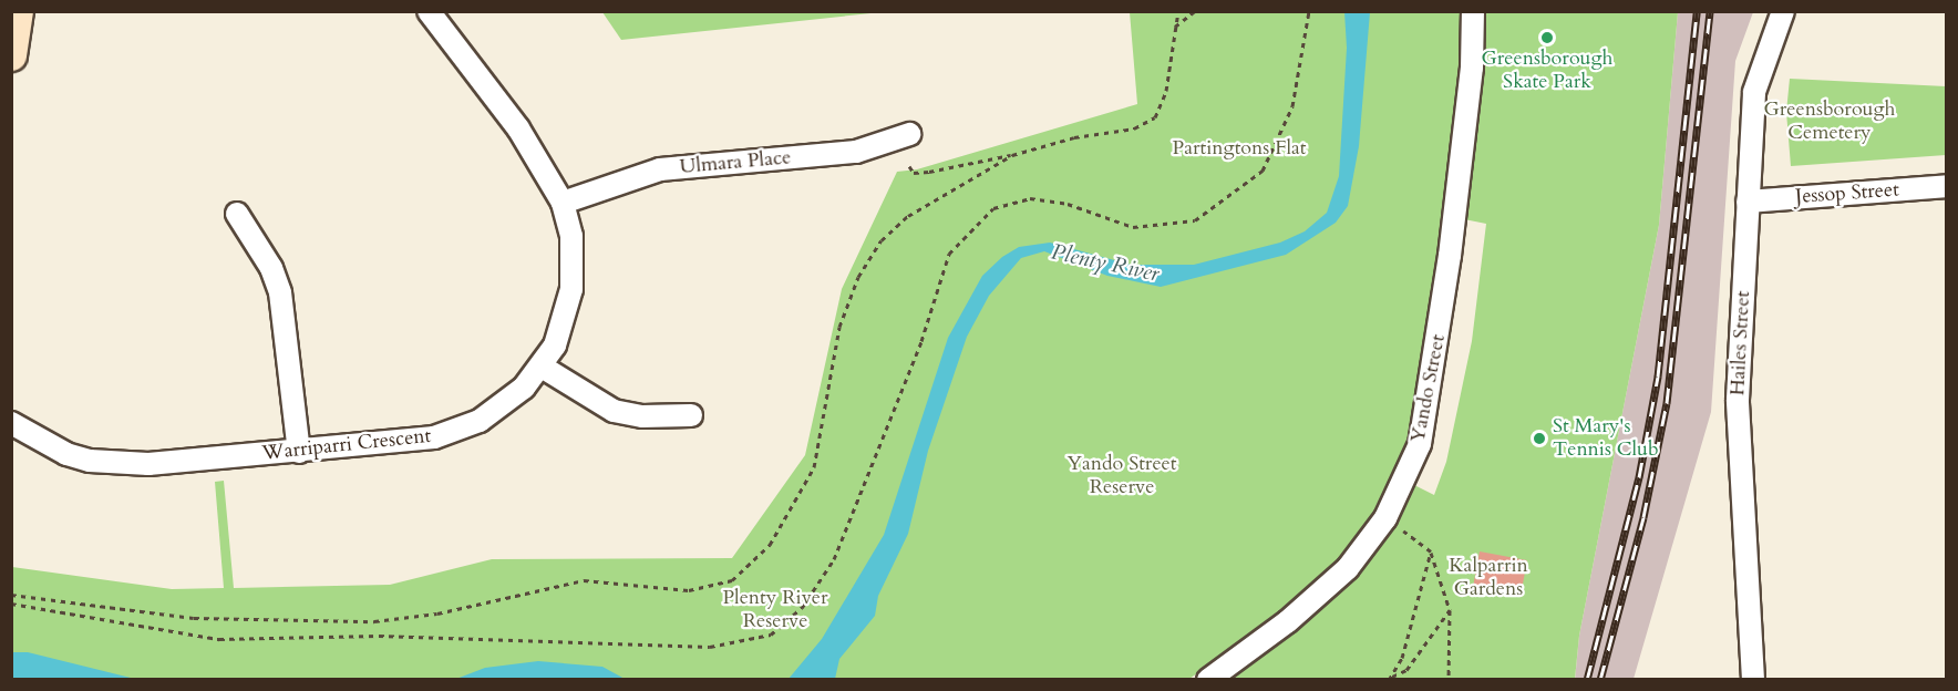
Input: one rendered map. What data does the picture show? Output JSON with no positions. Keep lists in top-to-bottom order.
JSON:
{
  "streets": {
    "street": [
      "Ulmara Place",
      "Jessop Street",
      "Hailes Street",
      "Yando Street",
      "Warriparri Crescent"
    ]
  },
  "crossings": [
    ["Ulmara Place", "Warriparri Crescent"],
    ["Jessop Street", "Hailes Street"]
  ],
  "water": ["Plenty River"],
  "parks": [
    "Greensborough Cemetery",
    "Partingtons Flat",
    "Yando Street Reserve",
    "Kalparrin Gardens",
    "Plenty River Reserve"
  ],
  "places": ["Greensborough Skate Park", "St Mary's Tennis Club"]
}
